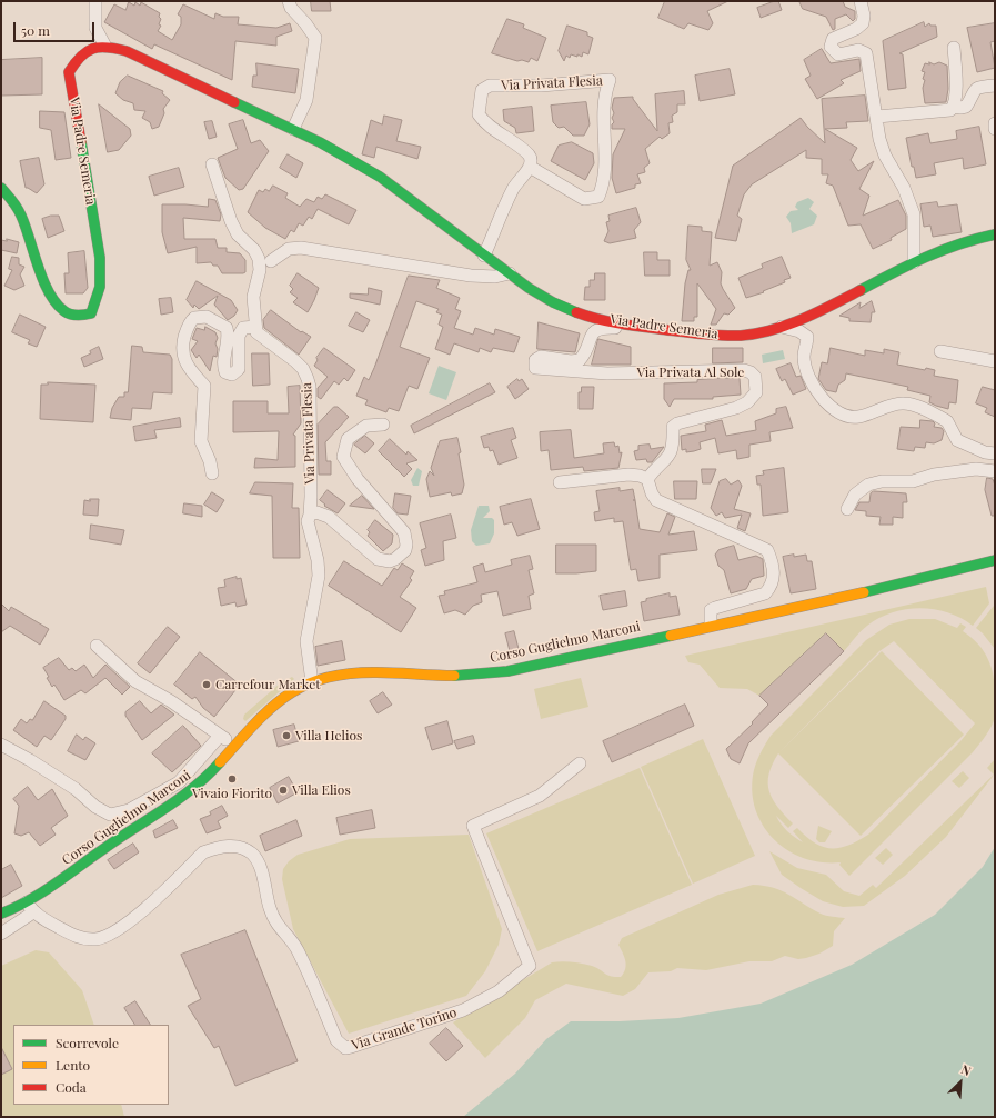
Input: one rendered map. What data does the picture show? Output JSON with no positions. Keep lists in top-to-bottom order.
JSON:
{
  "streets": {
    "main road": ["Via Padre Semeria", "Corso Guglielmo Marconi"],
    "street": ["Via Privata Flesia", "Via Privata Al Sole", "Via Grande Torino"]
  },
  "crossings": [
    ["Via Privata Flesia", "Corso Guglielmo Marconi"],
    ["Via Padre Semeria", "Via Privata Al Sole"],
    ["Corso Guglielmo Marconi", "Via Grande Torino"]
  ],
  "places": [
    "Carrefour Market",
    "Villa Helios",
    "Vivaio Fiorito",
    "Villa Elios"
  ],
  "legend": ["Scorrevole", "Lento", "Coda"],
  "scale_bar": "50 m",
  "north": "top right"
}
